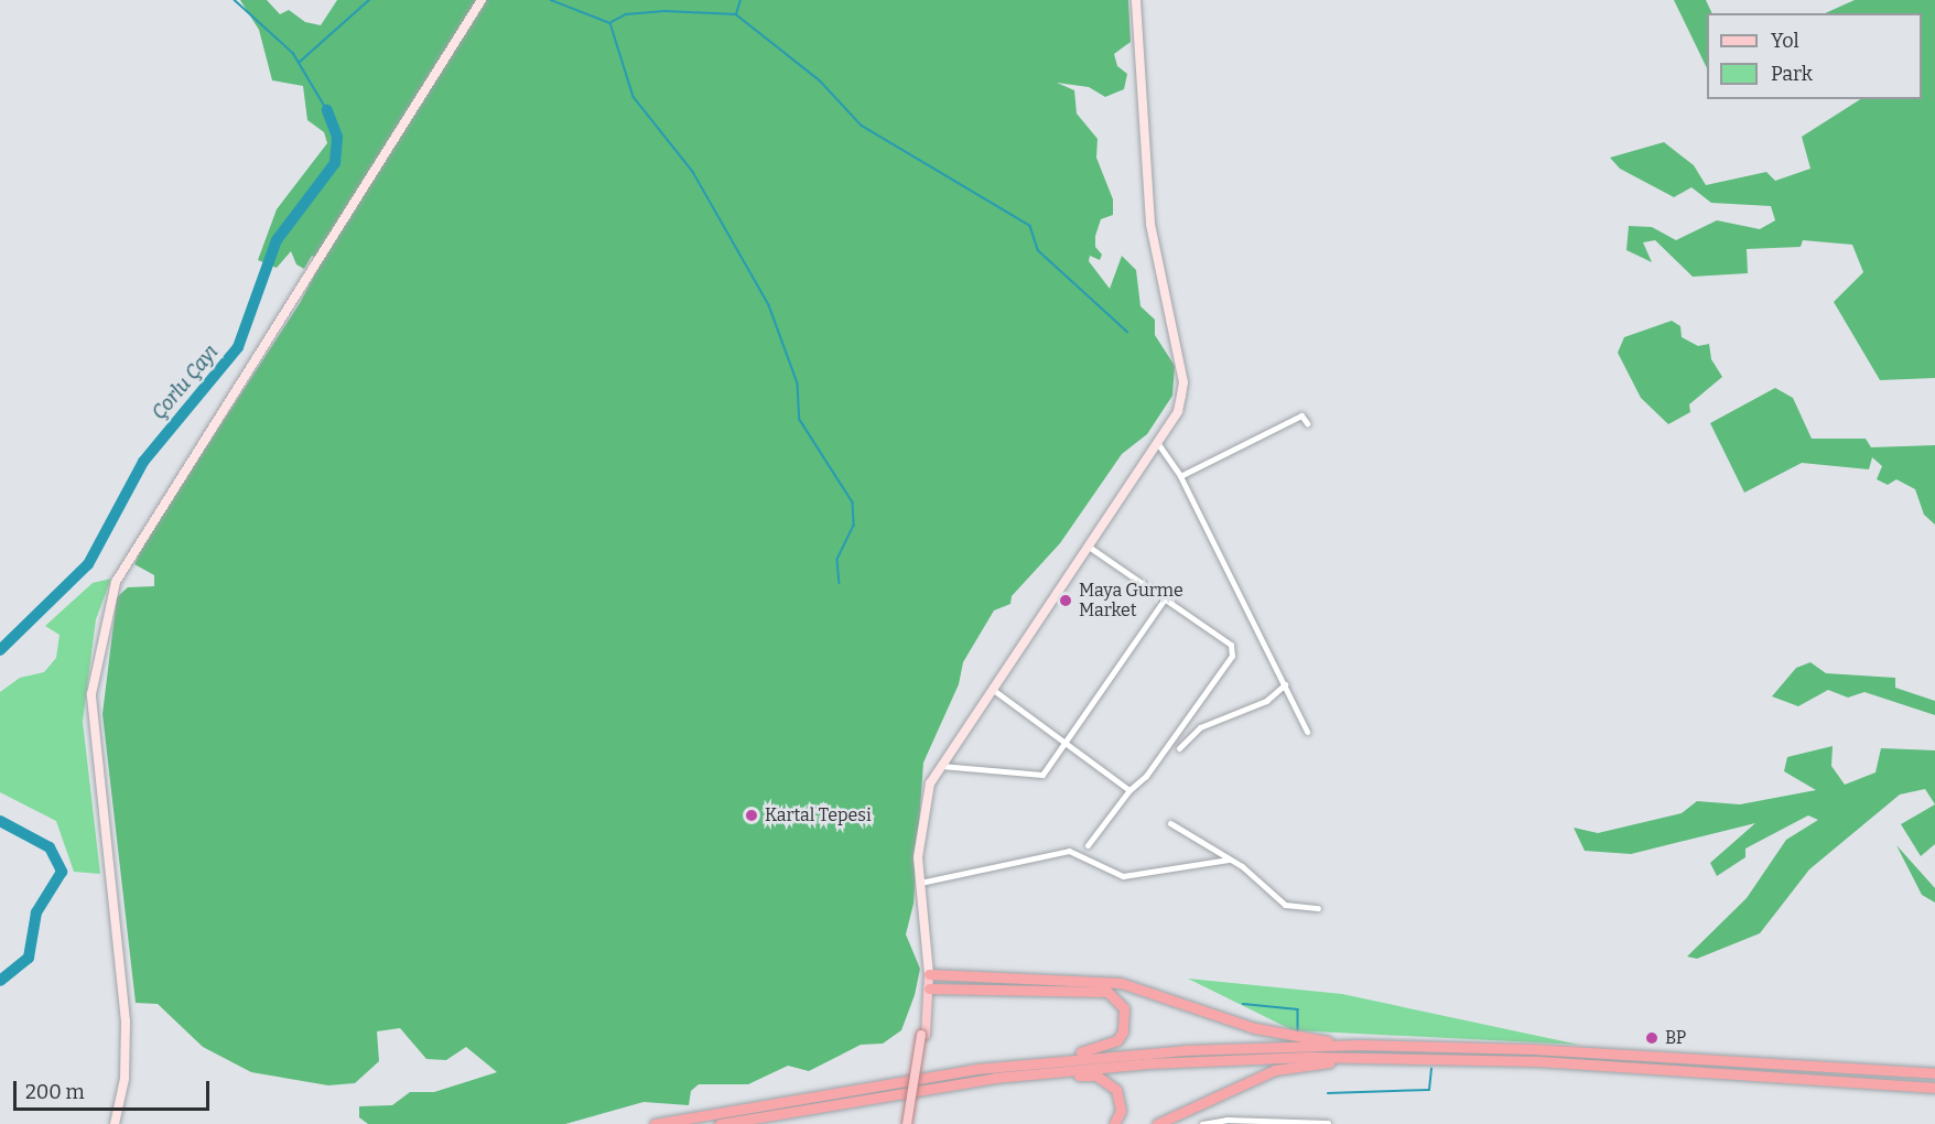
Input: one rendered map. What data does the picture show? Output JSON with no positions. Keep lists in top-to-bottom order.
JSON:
{
  "water": ["Çorlu Çayı"],
  "places": ["Maya Gurme Market", "Kartal Tepesi", "BP"],
  "legend": ["Yol", "Park"],
  "scale_bar": "200 m"
}
